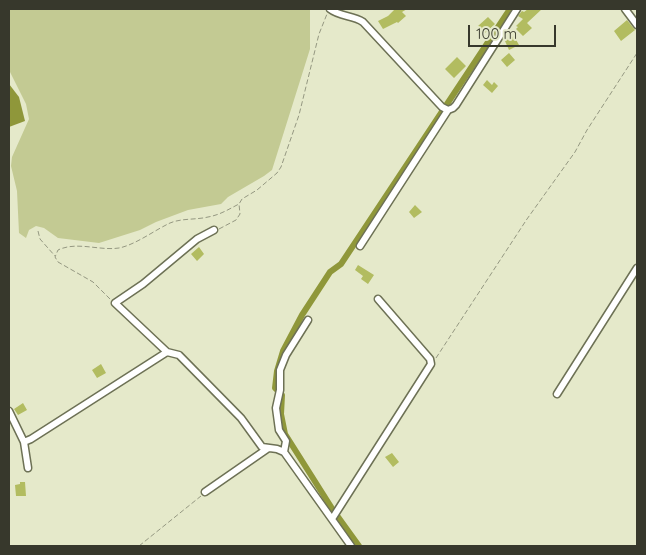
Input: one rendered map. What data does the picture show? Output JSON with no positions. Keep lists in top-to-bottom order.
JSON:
{
  "scale_bar": "100 m"
}
